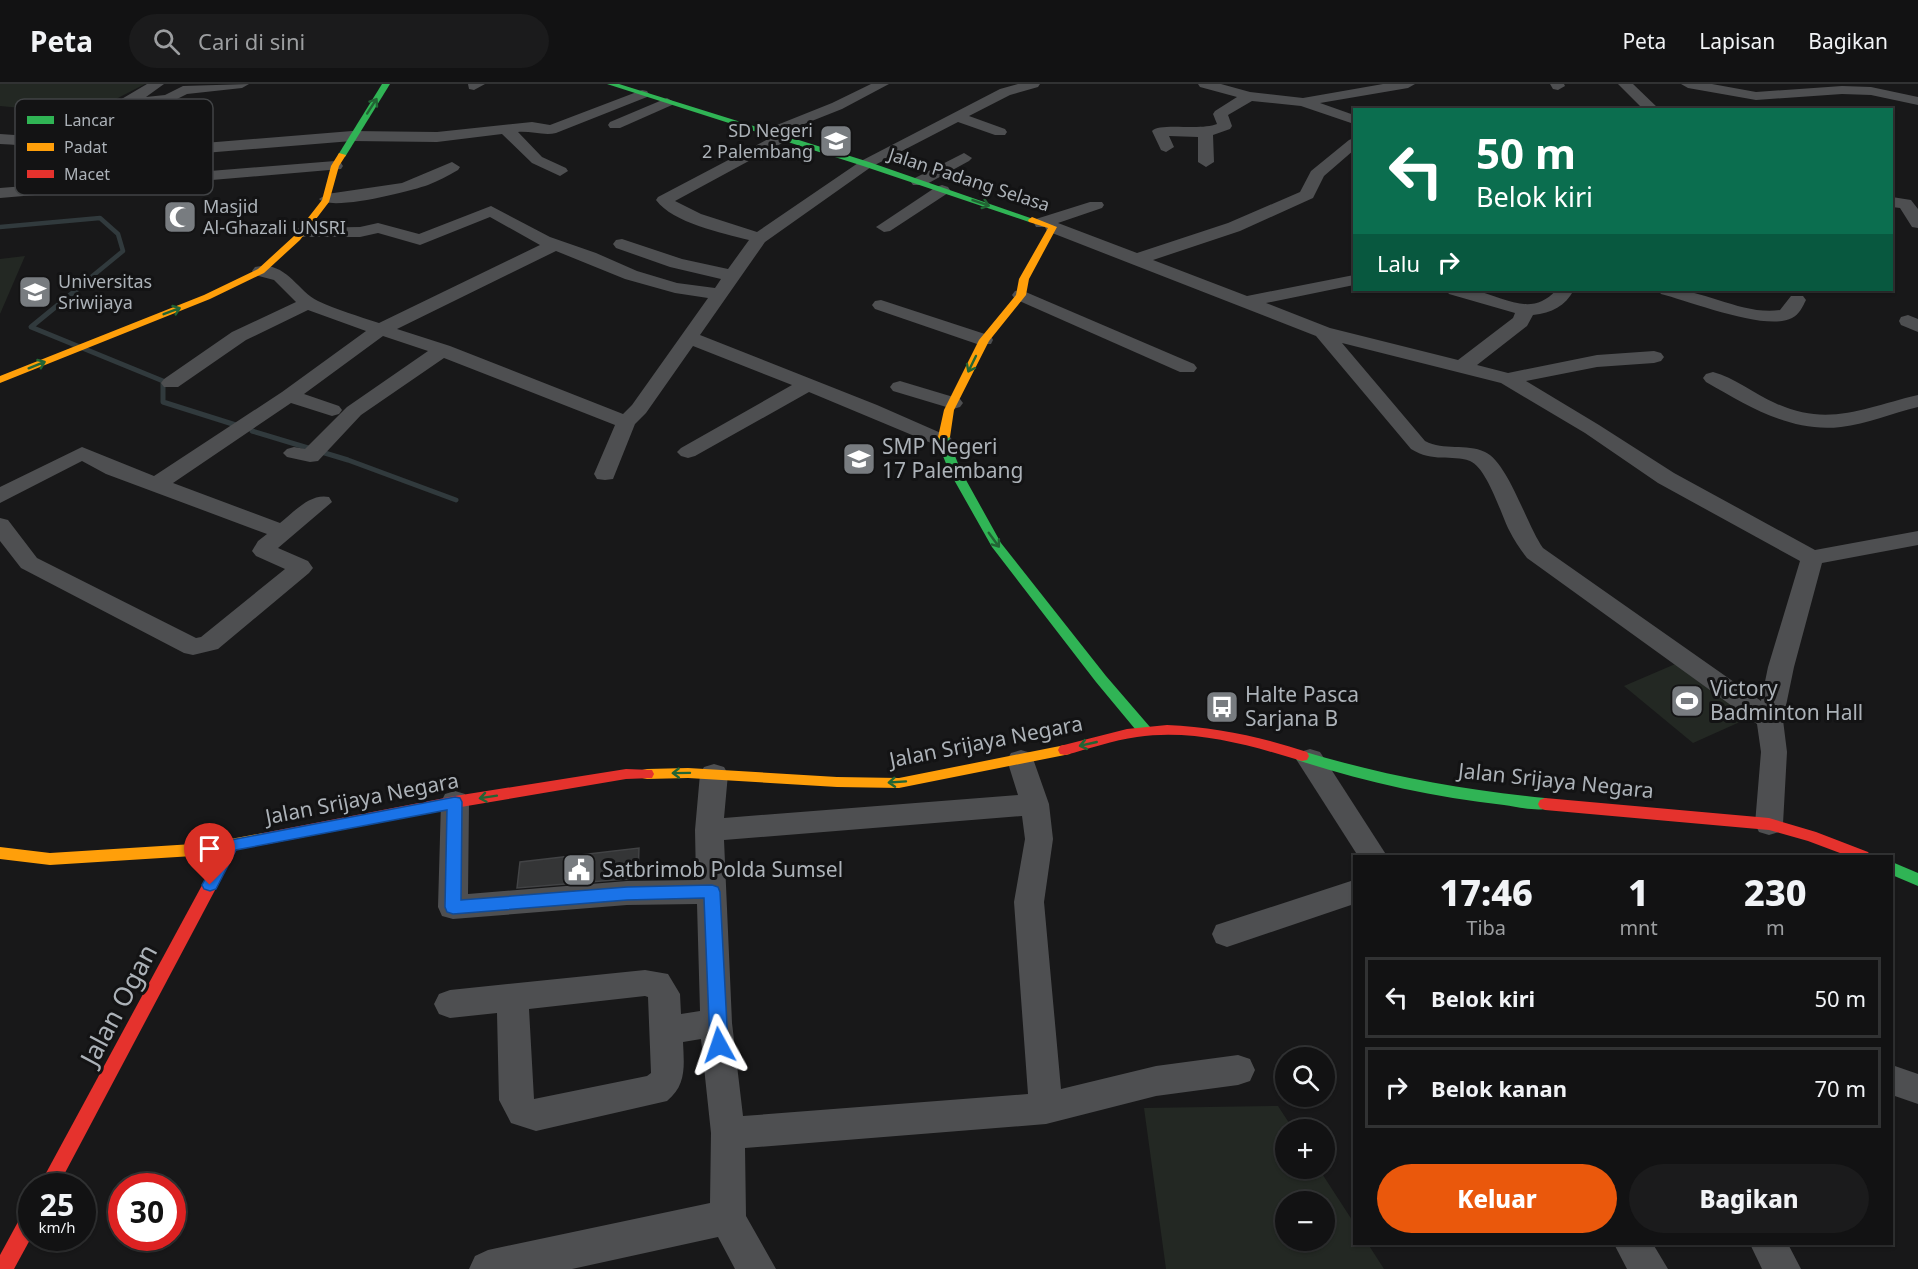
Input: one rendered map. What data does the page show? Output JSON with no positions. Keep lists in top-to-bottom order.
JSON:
{
  "streets": {
    "main road": ["Jalan Padang Selasa", "Jalan Srijaya Negara", "Jalan Ogan"]
  },
  "crossings": [
    ["Jalan Srijaya Negara", "Jalan Ogan"]
  ],
  "one_way": ["Jalan Srijaya Negara"],
  "places": {
    "school or university": ["SD Negeri 2 Palembang", "Universitas Sriwijaya", "SMP Negeri 17 Palembang"],
    "mosque": ["Masjid Al-Ghazali UNSRI"],
    "sports": ["Victory Badminton Hall"],
    "bus stop": ["Halte Pasca Sarjana B"],
    "public building": ["Satbrimob Polda Sumsel"]
  },
  "legend": ["Lancar", "Padat", "Macet"],
  "page": {
    "header": "Peta",
    "search": "Cari di sini",
    "nav": ["Peta", "Lapisan", "Bagikan"],
    "turn": ["50 m", "Belok kiri"],
    "then": "Lalu",
    "eta": [
      "17:46",
      "Tiba",
      "1",
      "mnt",
      "230",
      "m"
    ],
    "list": [
      {
        "name": "Belok kiri",
        "value": "50 m"
      },
      {
        "name": "Belok kanan",
        "value": "70 m"
      }
    ],
    "map_buttons": ["+", "−"],
    "buttons": ["Keluar", "Bagikan"],
    "speed": "25 km/h",
    "limit": "30"
  }
}
